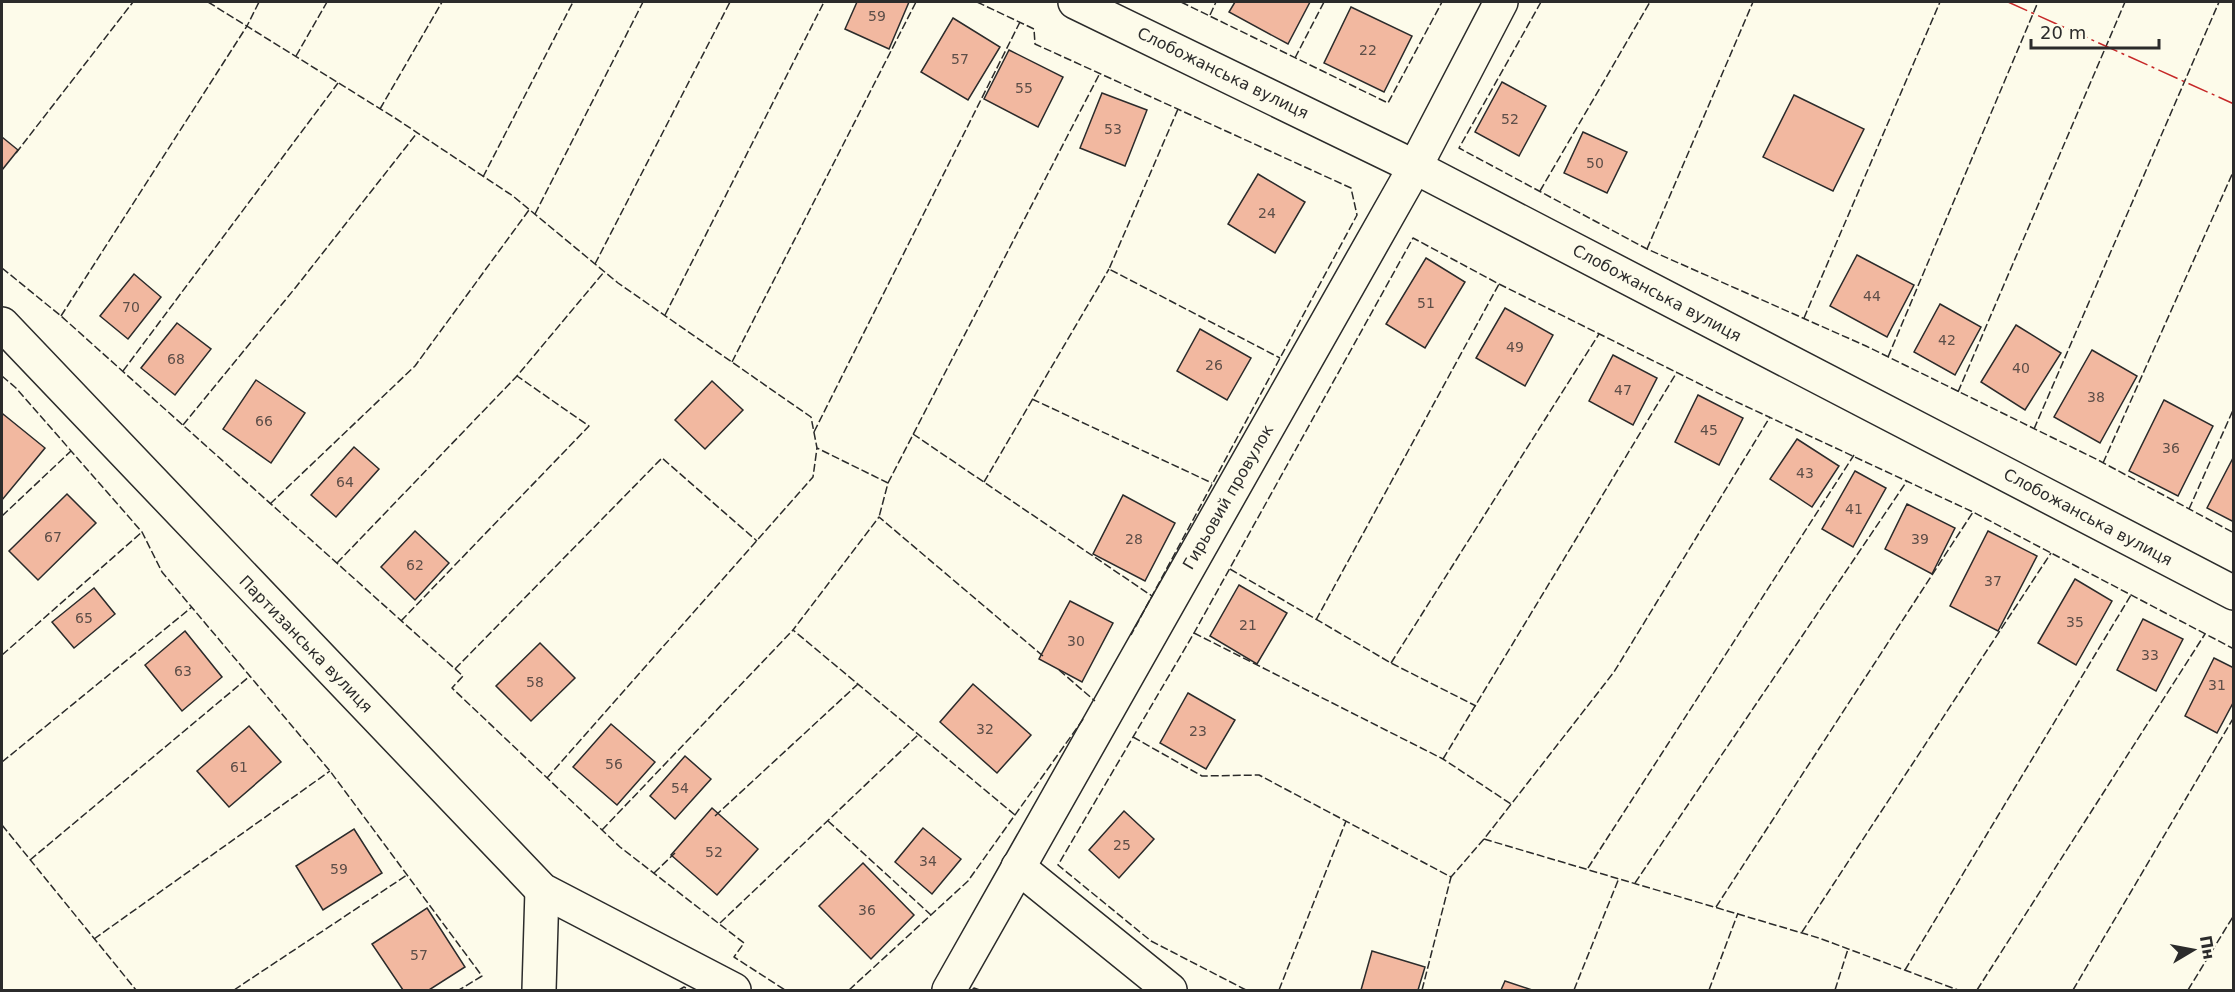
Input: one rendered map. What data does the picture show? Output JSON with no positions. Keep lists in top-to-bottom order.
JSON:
{
  "streets": {
    "street": ["Слобожанська вулиця", "Гирьовий провулок", "Партизанська вулиця"]
  },
  "crossings": [
    ["Слобожанська вулиця", "Гирьовий провулок"]
  ],
  "house_numbers": [
    "59",
    "22",
    "57",
    "55",
    "52",
    "53",
    "50",
    "24",
    "44",
    "51",
    "70",
    "42",
    "49",
    "68",
    "26",
    "40",
    "47",
    "38",
    "66",
    "45",
    "36",
    "43",
    "64",
    "41",
    "67",
    "28",
    "39",
    "62",
    "37",
    "65",
    "35",
    "21",
    "30",
    "33",
    "63",
    "58",
    "31",
    "32",
    "23",
    "56",
    "61",
    "54",
    "25",
    "52",
    "34",
    "59",
    "36",
    "57"
  ],
  "scale_bar": "20 m",
  "north": "right"
}
